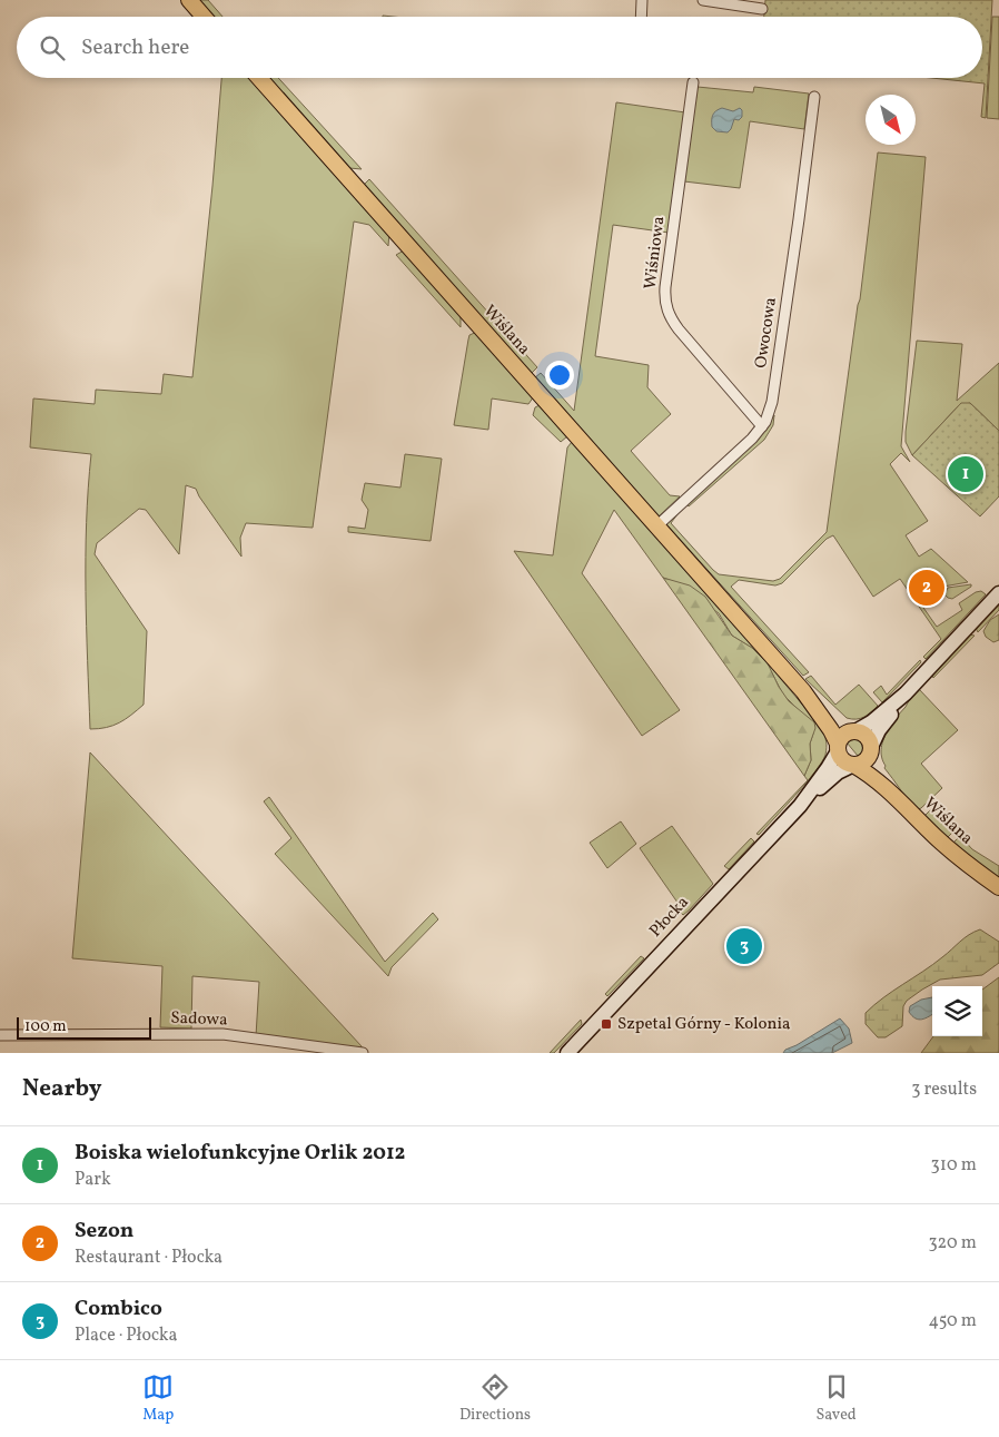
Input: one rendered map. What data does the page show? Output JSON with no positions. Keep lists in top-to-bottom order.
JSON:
{
  "streets": {
    "main road": ["Wiślana", "Płocka"],
    "street": ["Wiśniowa", "Owocowa", "Sadowa"]
  },
  "crossings": [
    ["Wiśniowa", "Owocowa"],
    ["Wiślana", "Owocowa"],
    ["Wiślana", "Płocka"]
  ],
  "places": {
    "transit": ["Szpetal Górny - Kolonia"]
  },
  "scale_bar": "100 m",
  "north": "bottom right",
  "page": {
    "search": "Search here",
    "pins": ["1", "2", "3"],
    "scale": "100 m",
    "heading": ["Nearby", "3 results"],
    "list": [
      {
        "mark": "1",
        "name": "Boiska wielofunkcyjne Orlik 2012",
        "note": "Park",
        "value": "310 m"
      },
      {
        "mark": "2",
        "name": "Sezon",
        "note": "Restaurant · Płocka",
        "value": "320 m"
      },
      {
        "mark": "3",
        "name": "Combico",
        "note": "Place · Płocka",
        "value": "450 m"
      }
    ],
    "nav": ["Map", "Directions", "Saved"]
  }
}
